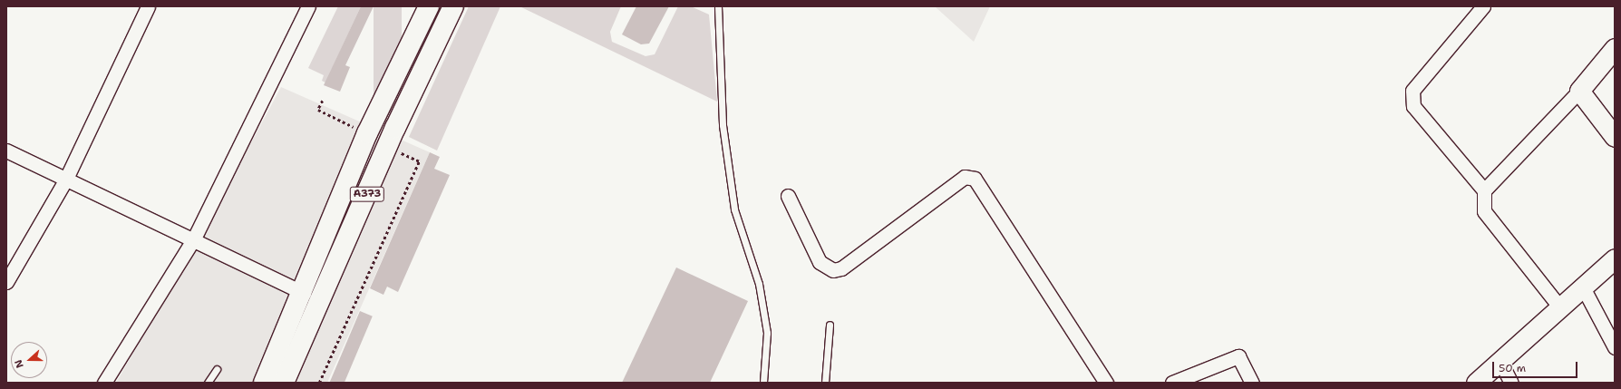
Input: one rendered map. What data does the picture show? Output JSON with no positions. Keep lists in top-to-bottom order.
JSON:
{
  "streets": {
    "highway": ["A373"]
  },
  "scale_bar": "50 m",
  "north": "left"
}
